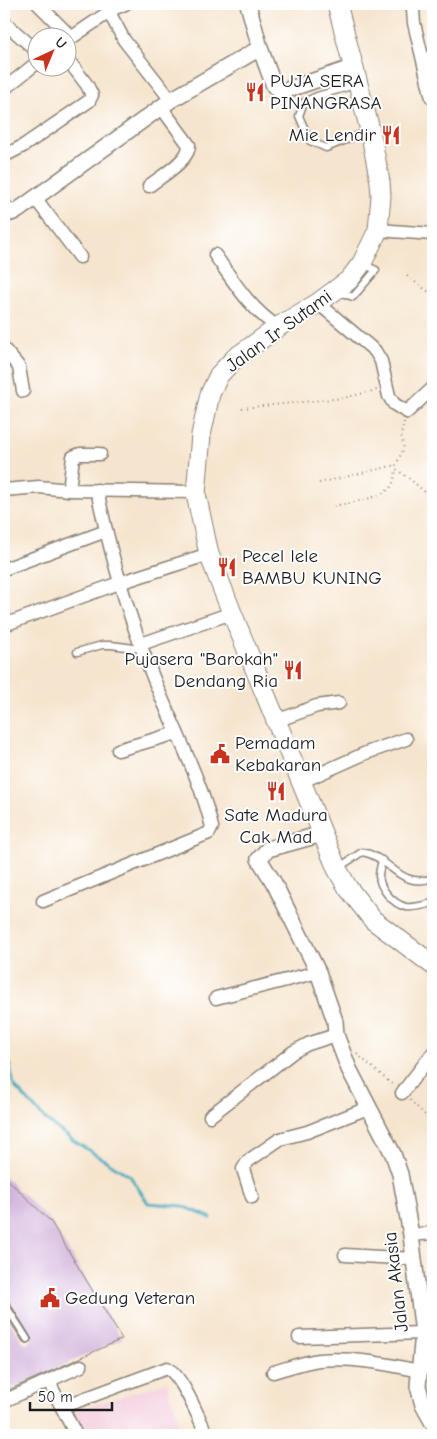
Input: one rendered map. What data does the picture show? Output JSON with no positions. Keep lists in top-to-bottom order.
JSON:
{
  "streets": {
    "main road": ["Jalan Ir Sutami"],
    "street": ["Jalan Akasia"]
  },
  "crossings": [
    ["Jalan Ir Sutami", "Jalan Akasia"]
  ],
  "places": {
    "restaurant": [
      "PUJA SERA PINANGRASA",
      "Mie Lendir",
      "Pecel lele BAMBU KUNING",
      "Pujasera \"Barokah\" Dendang Ria",
      "Sate Madura Cak Mad"
    ],
    "public building": ["Pemadam Kebakaran", "Gedung Veteran"]
  },
  "scale_bar": "50 m",
  "north": "top right"
}
